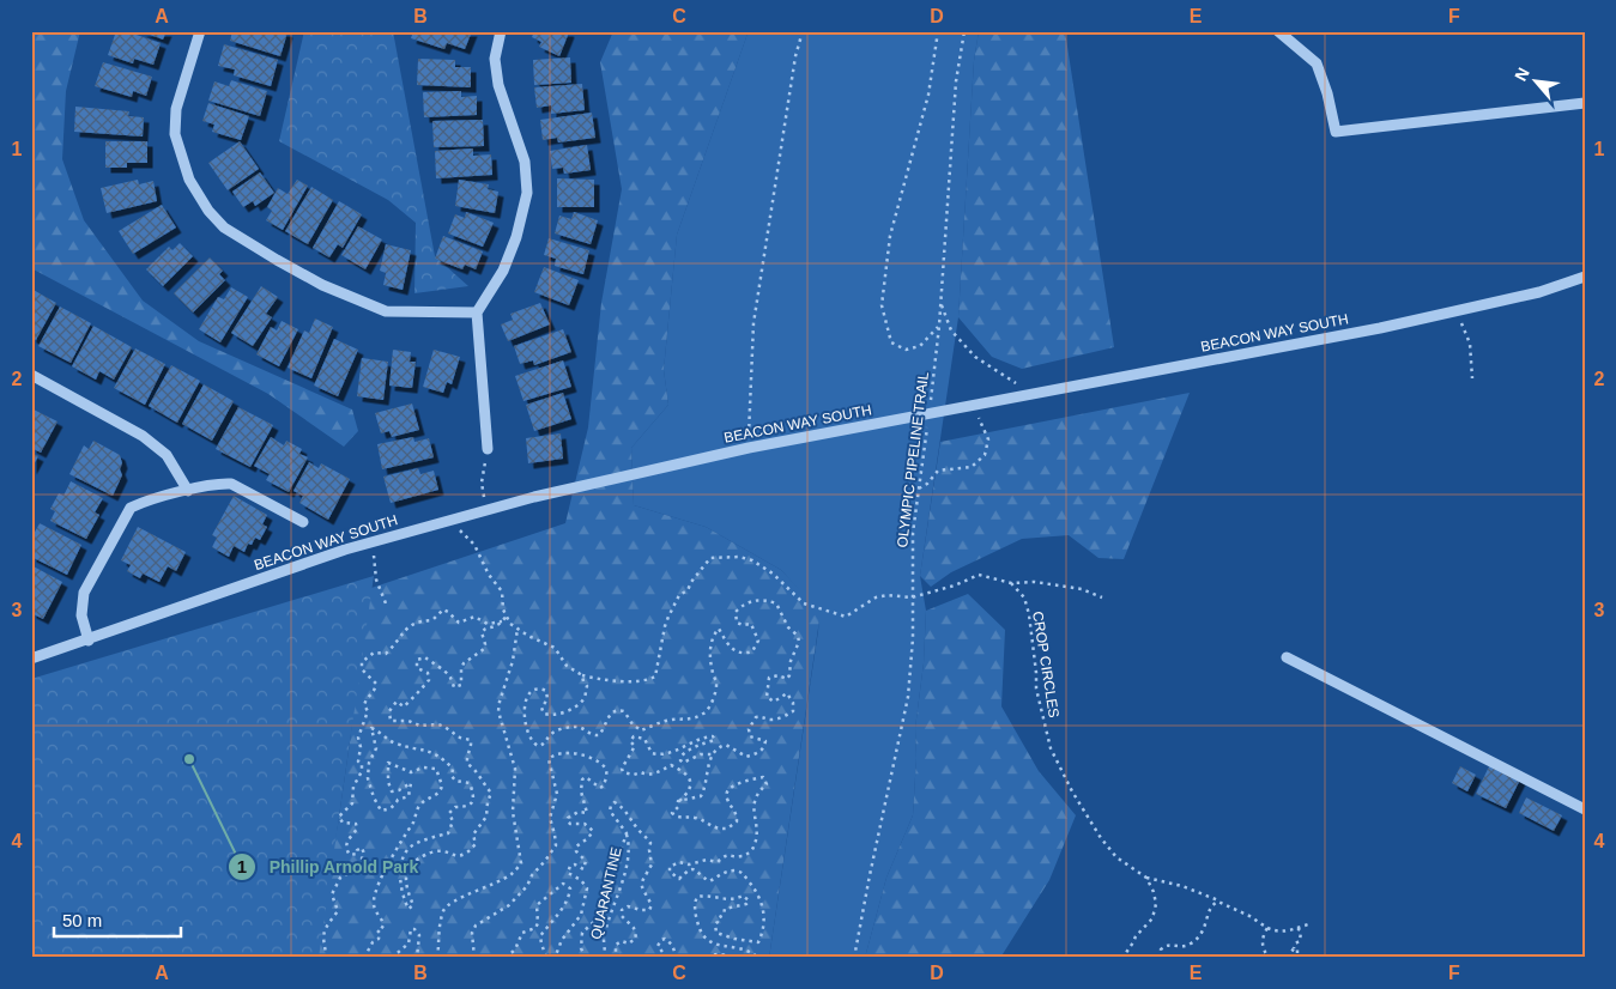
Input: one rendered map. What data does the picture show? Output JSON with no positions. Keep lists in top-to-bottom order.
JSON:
{
  "streets": {
    "street": ["BEACON WAY SOUTH"],
    "path": ["OLYMPIC PIPELINE TRAIL", "CROP CIRCLES", "QUARANTINE"]
  },
  "crossings": [
    ["BEACON WAY SOUTH", "OLYMPIC PIPELINE TRAIL"]
  ],
  "places": ["Phillip Arnold Park"],
  "scale_bar": "50 m",
  "north": "top left",
  "grid": {
    "columns": [
      "A",
      "B",
      "C",
      "D",
      "E",
      "F"
    ],
    "rows": [
      "1",
      "2",
      "3",
      "4"
    ]
  }
}
